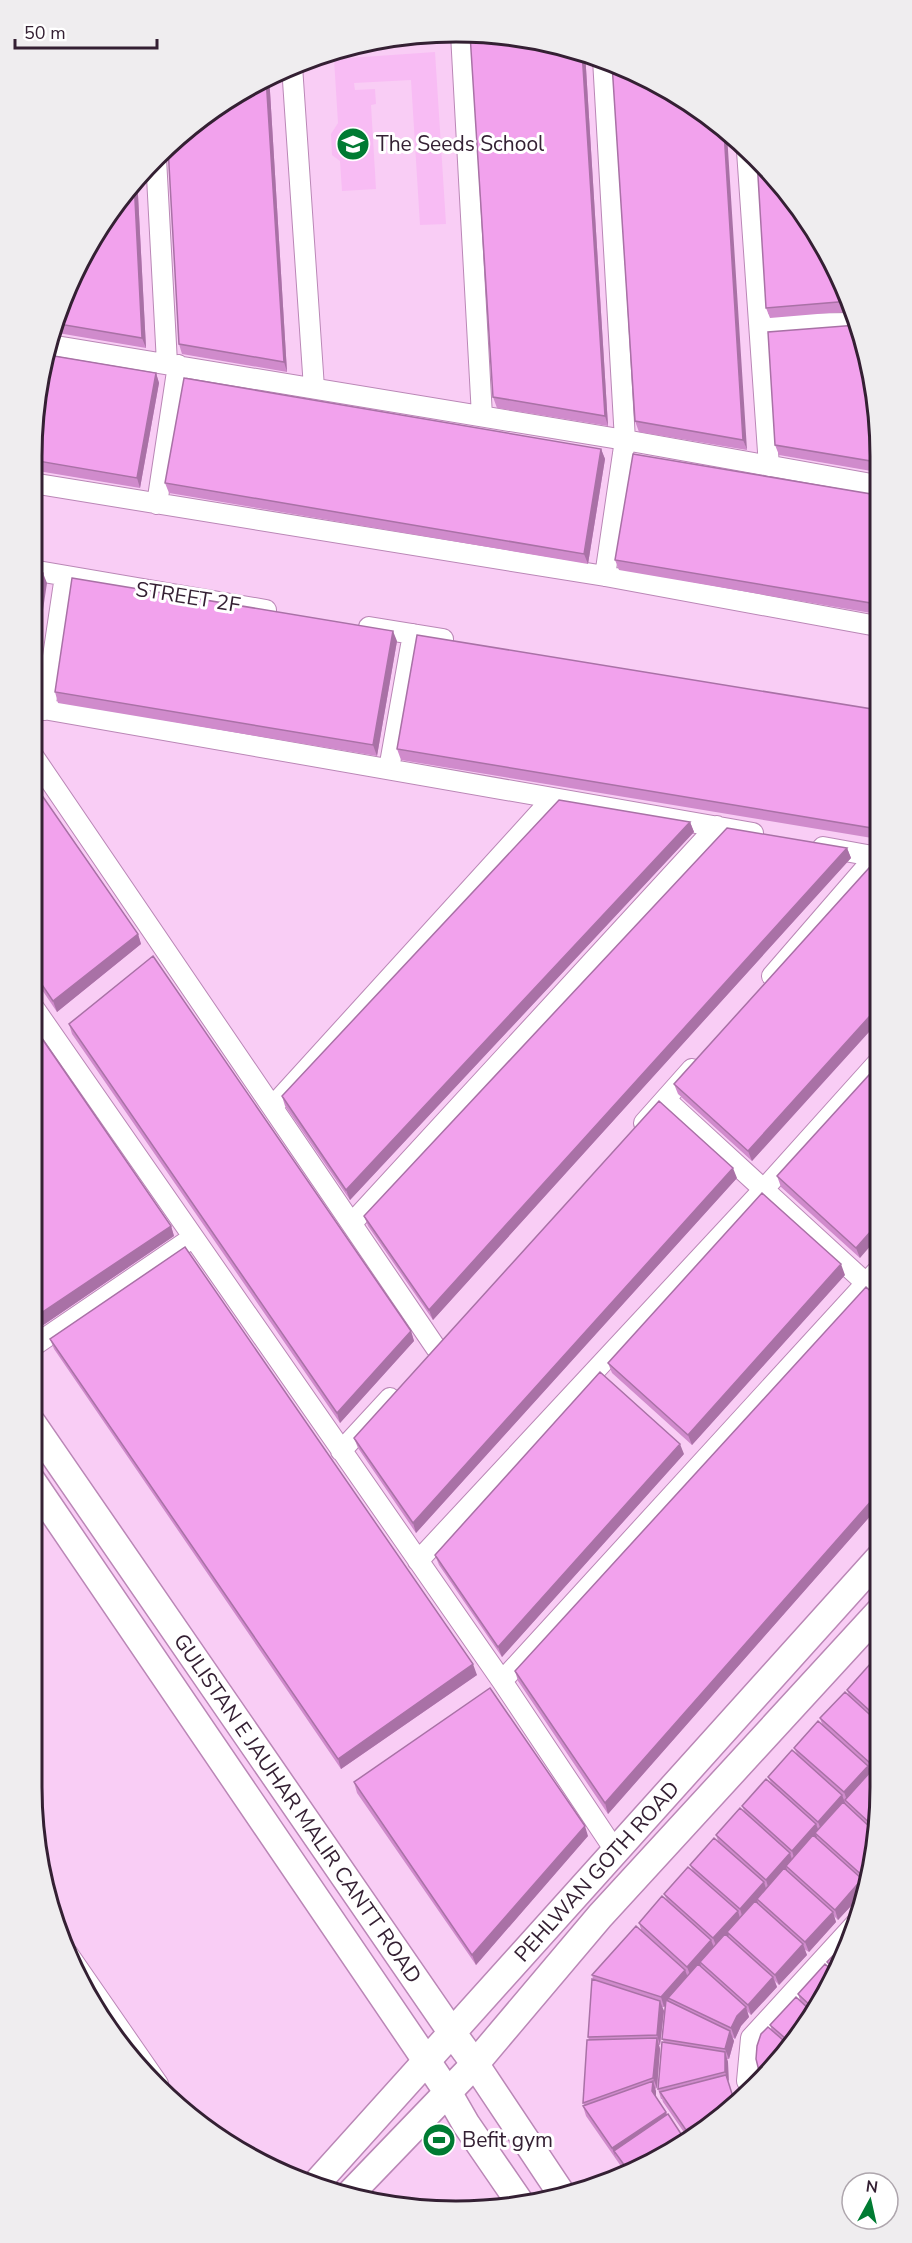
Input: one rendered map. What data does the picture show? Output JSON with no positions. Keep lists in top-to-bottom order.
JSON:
{
  "streets": {
    "main road": ["GULISTAN E JAUHAR MALIR CANTT ROAD", "PEHLWAN GOTH ROAD"],
    "street": ["STREET 2F"]
  },
  "crossings": [
    ["GULISTAN E JAUHAR MALIR CANTT ROAD", "PEHLWAN GOTH ROAD"]
  ],
  "places": {
    "school or university": ["The Seeds School"],
    "sports": ["Befit gym"]
  },
  "scale_bar": "50 m",
  "north": "top"
}
